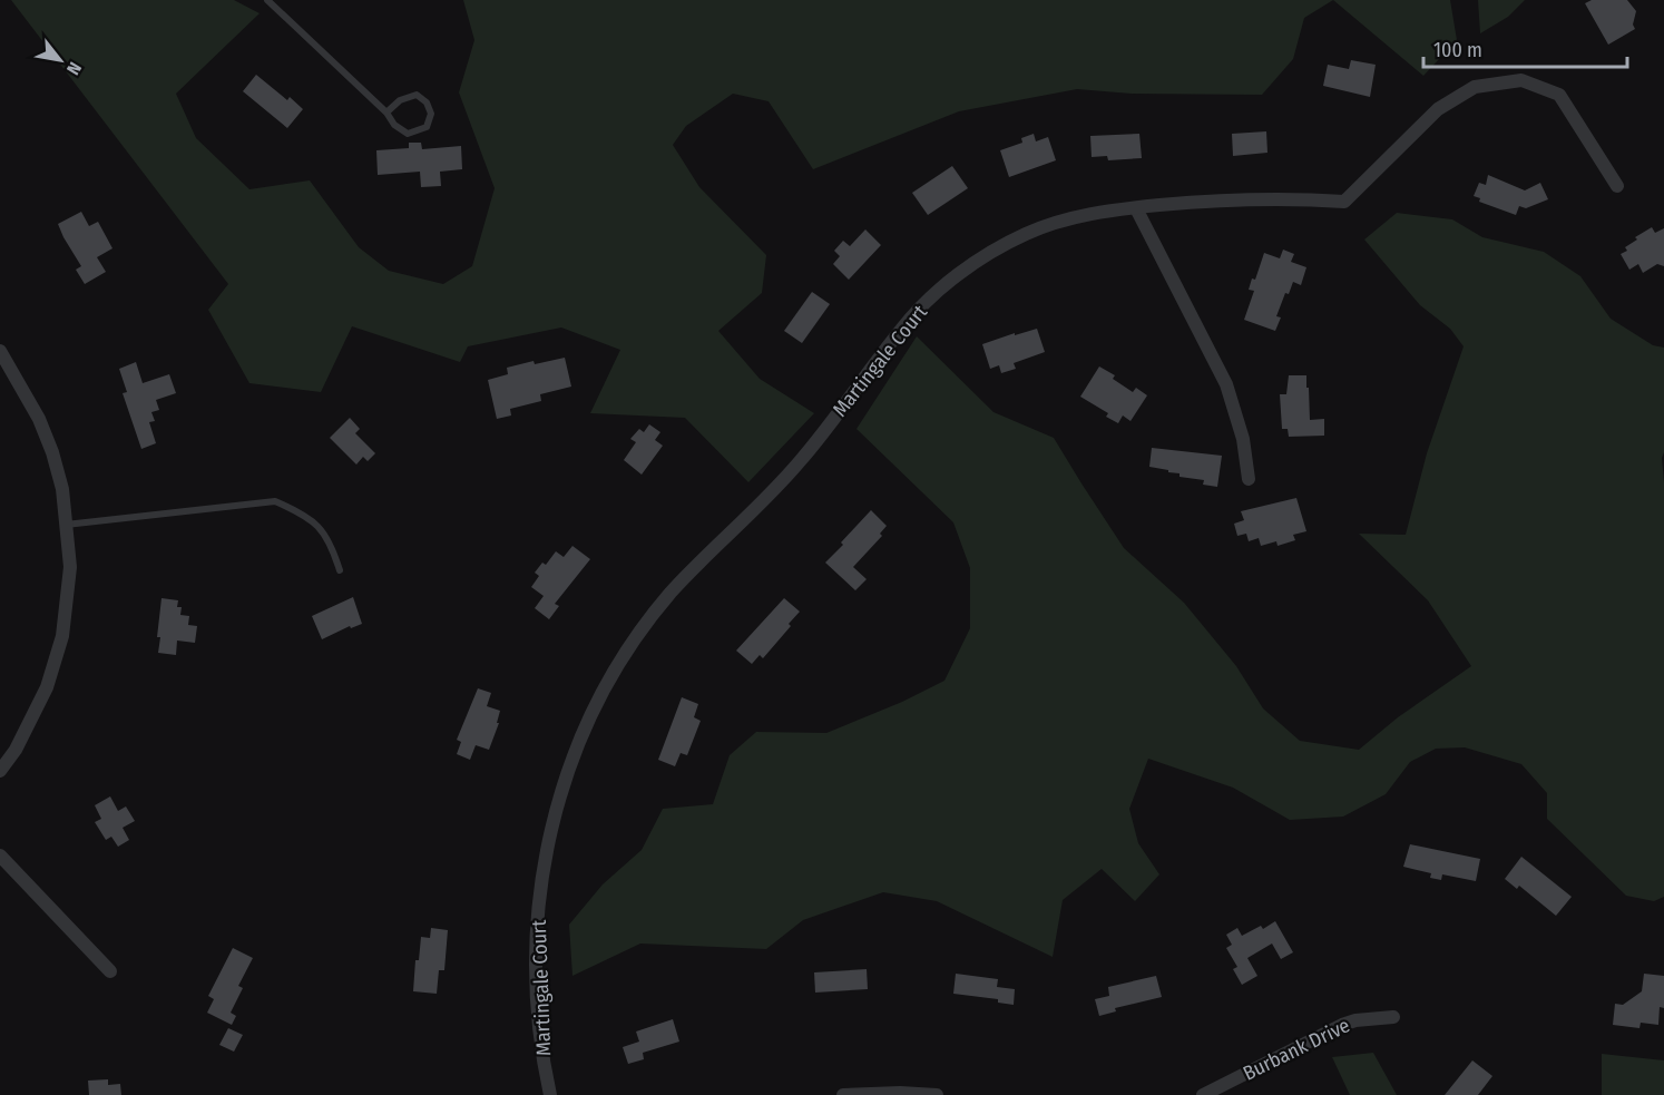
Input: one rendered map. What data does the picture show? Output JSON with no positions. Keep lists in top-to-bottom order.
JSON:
{
  "streets": {
    "street": ["Martingale Court", "Burbank Drive"]
  },
  "scale_bar": "100 m",
  "north": "bottom right"
}
